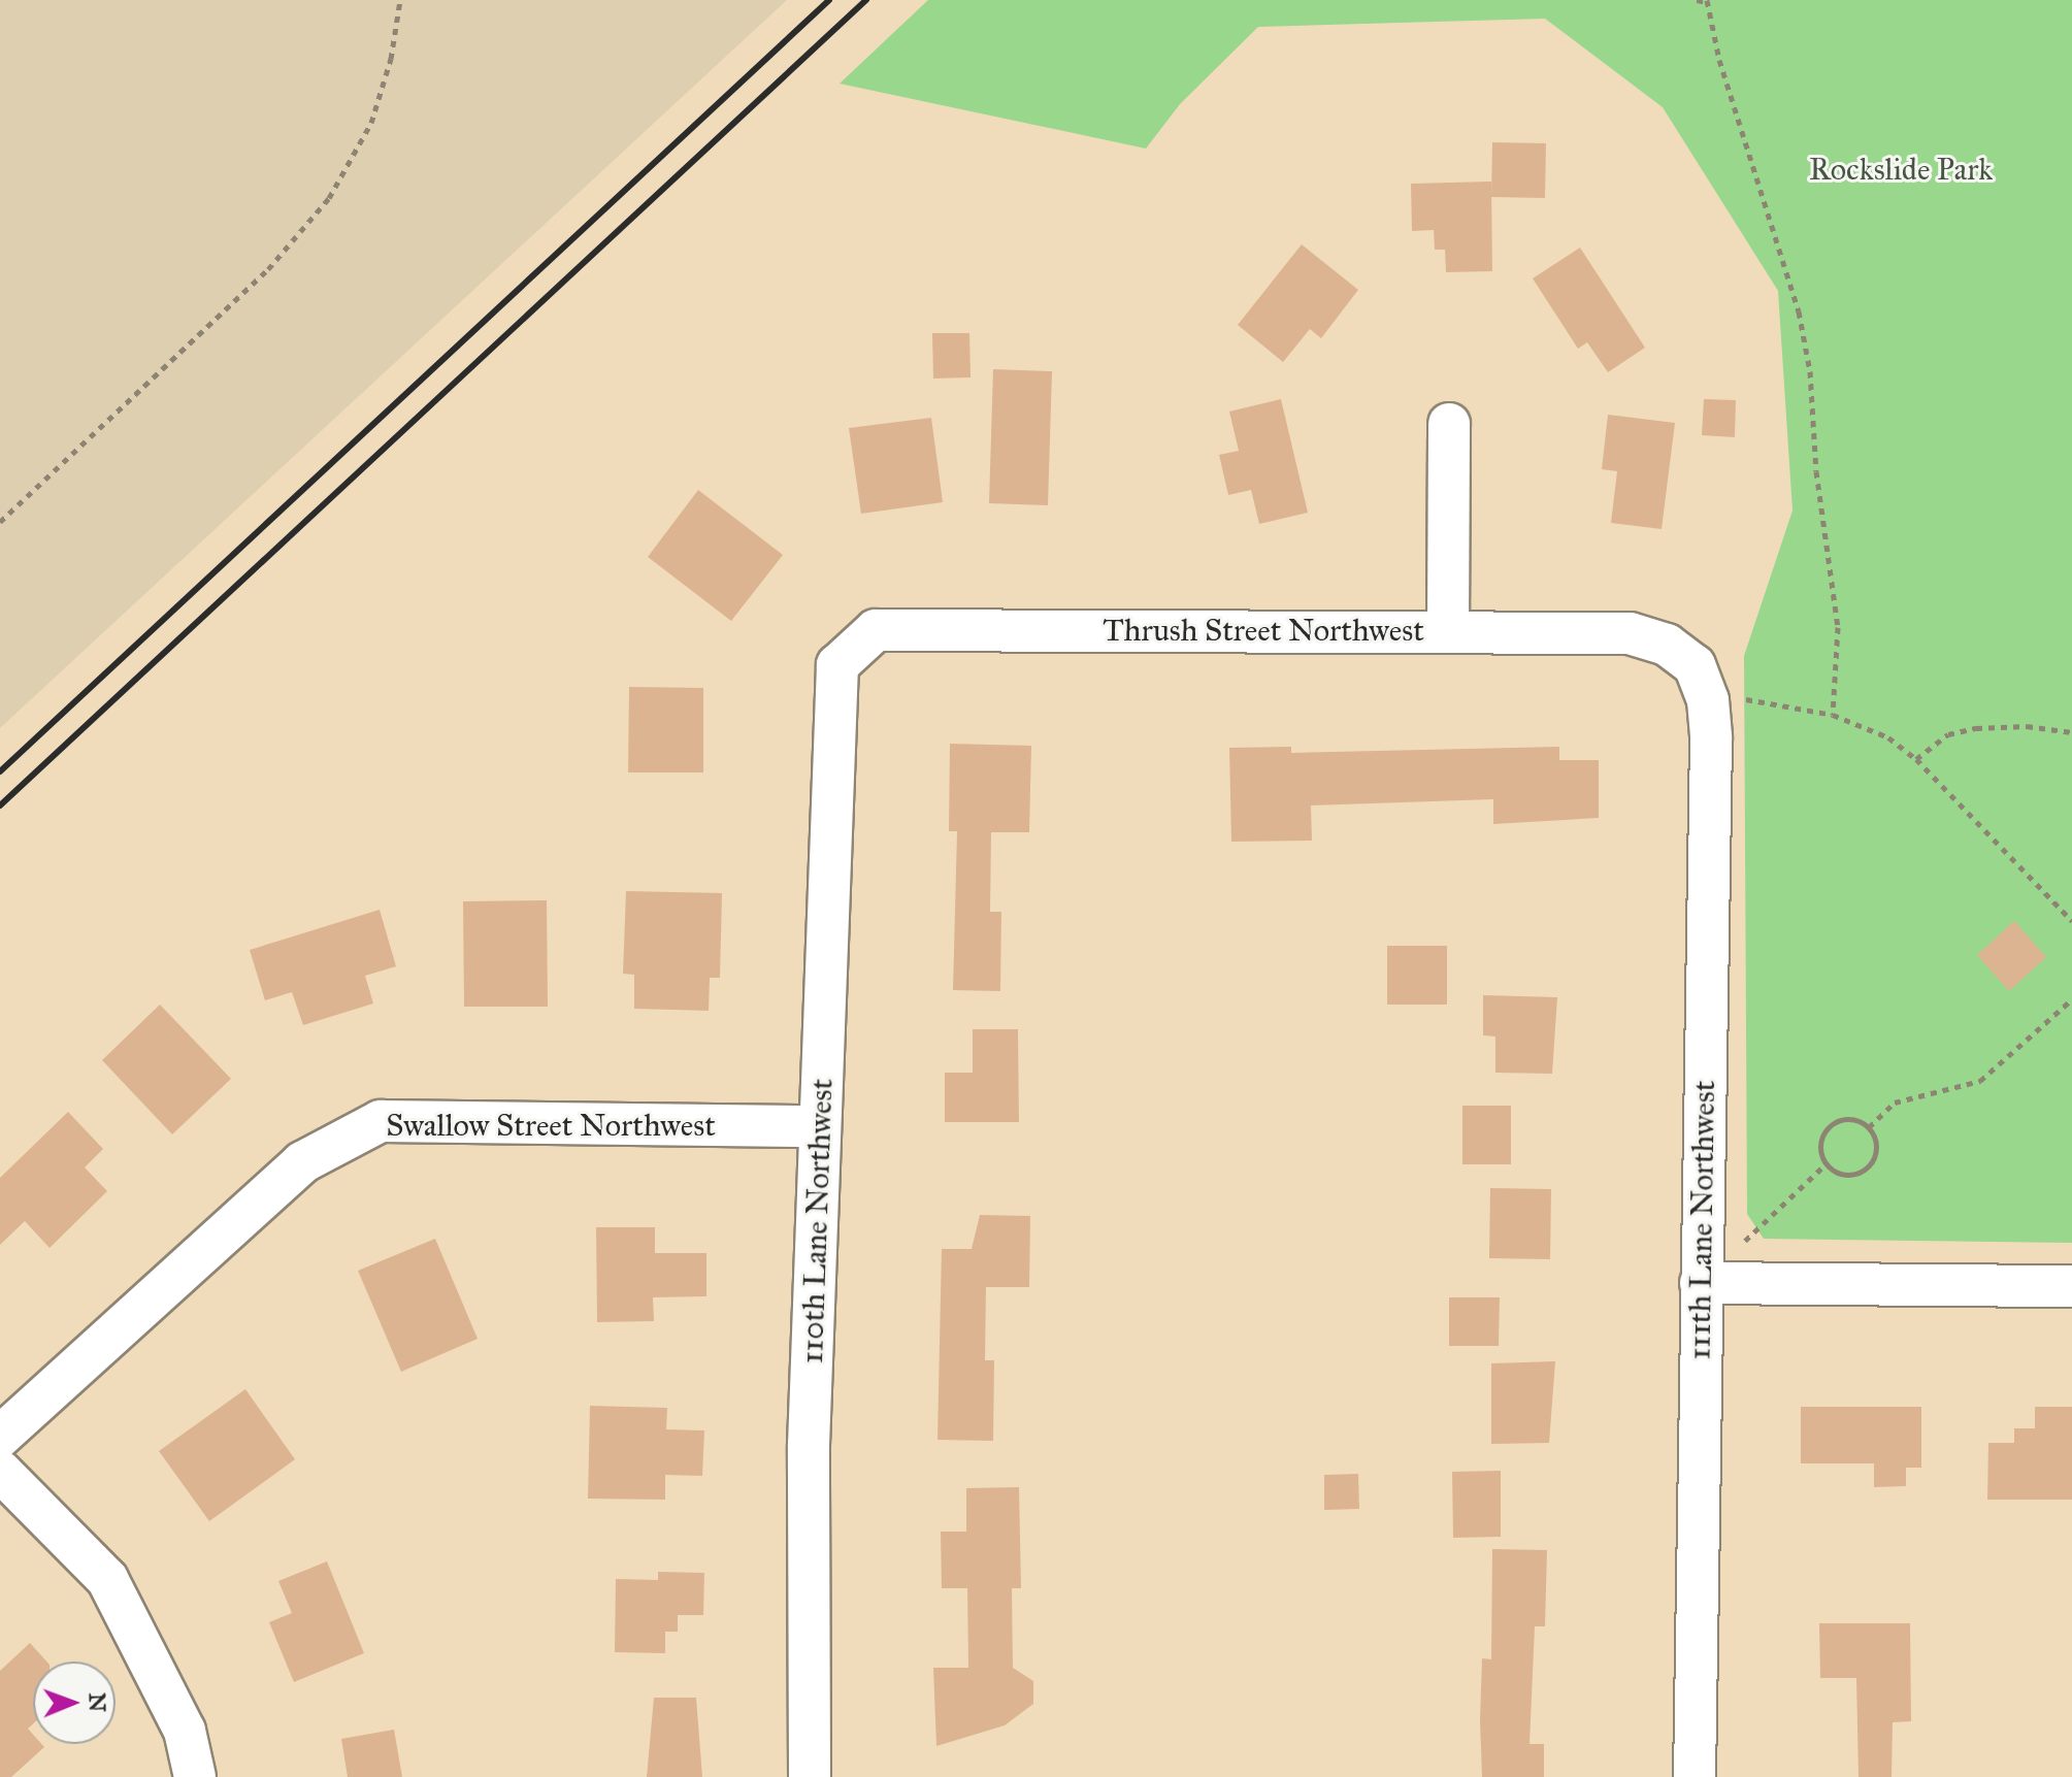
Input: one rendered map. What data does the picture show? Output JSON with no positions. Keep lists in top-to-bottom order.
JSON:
{
  "streets": {
    "street": [
      "Thrush Street Northwest",
      "Swallow Street Northwest",
      "111th Lane Northwest",
      "110th Lane Northwest"
    ]
  },
  "crossings": [
    ["Thrush Street Northwest", "111th Lane Northwest"],
    ["Thrush Street Northwest", "110th Lane Northwest"],
    ["Swallow Street Northwest", "110th Lane Northwest"]
  ],
  "parks": ["Rockslide Park"],
  "north": "right"
}
